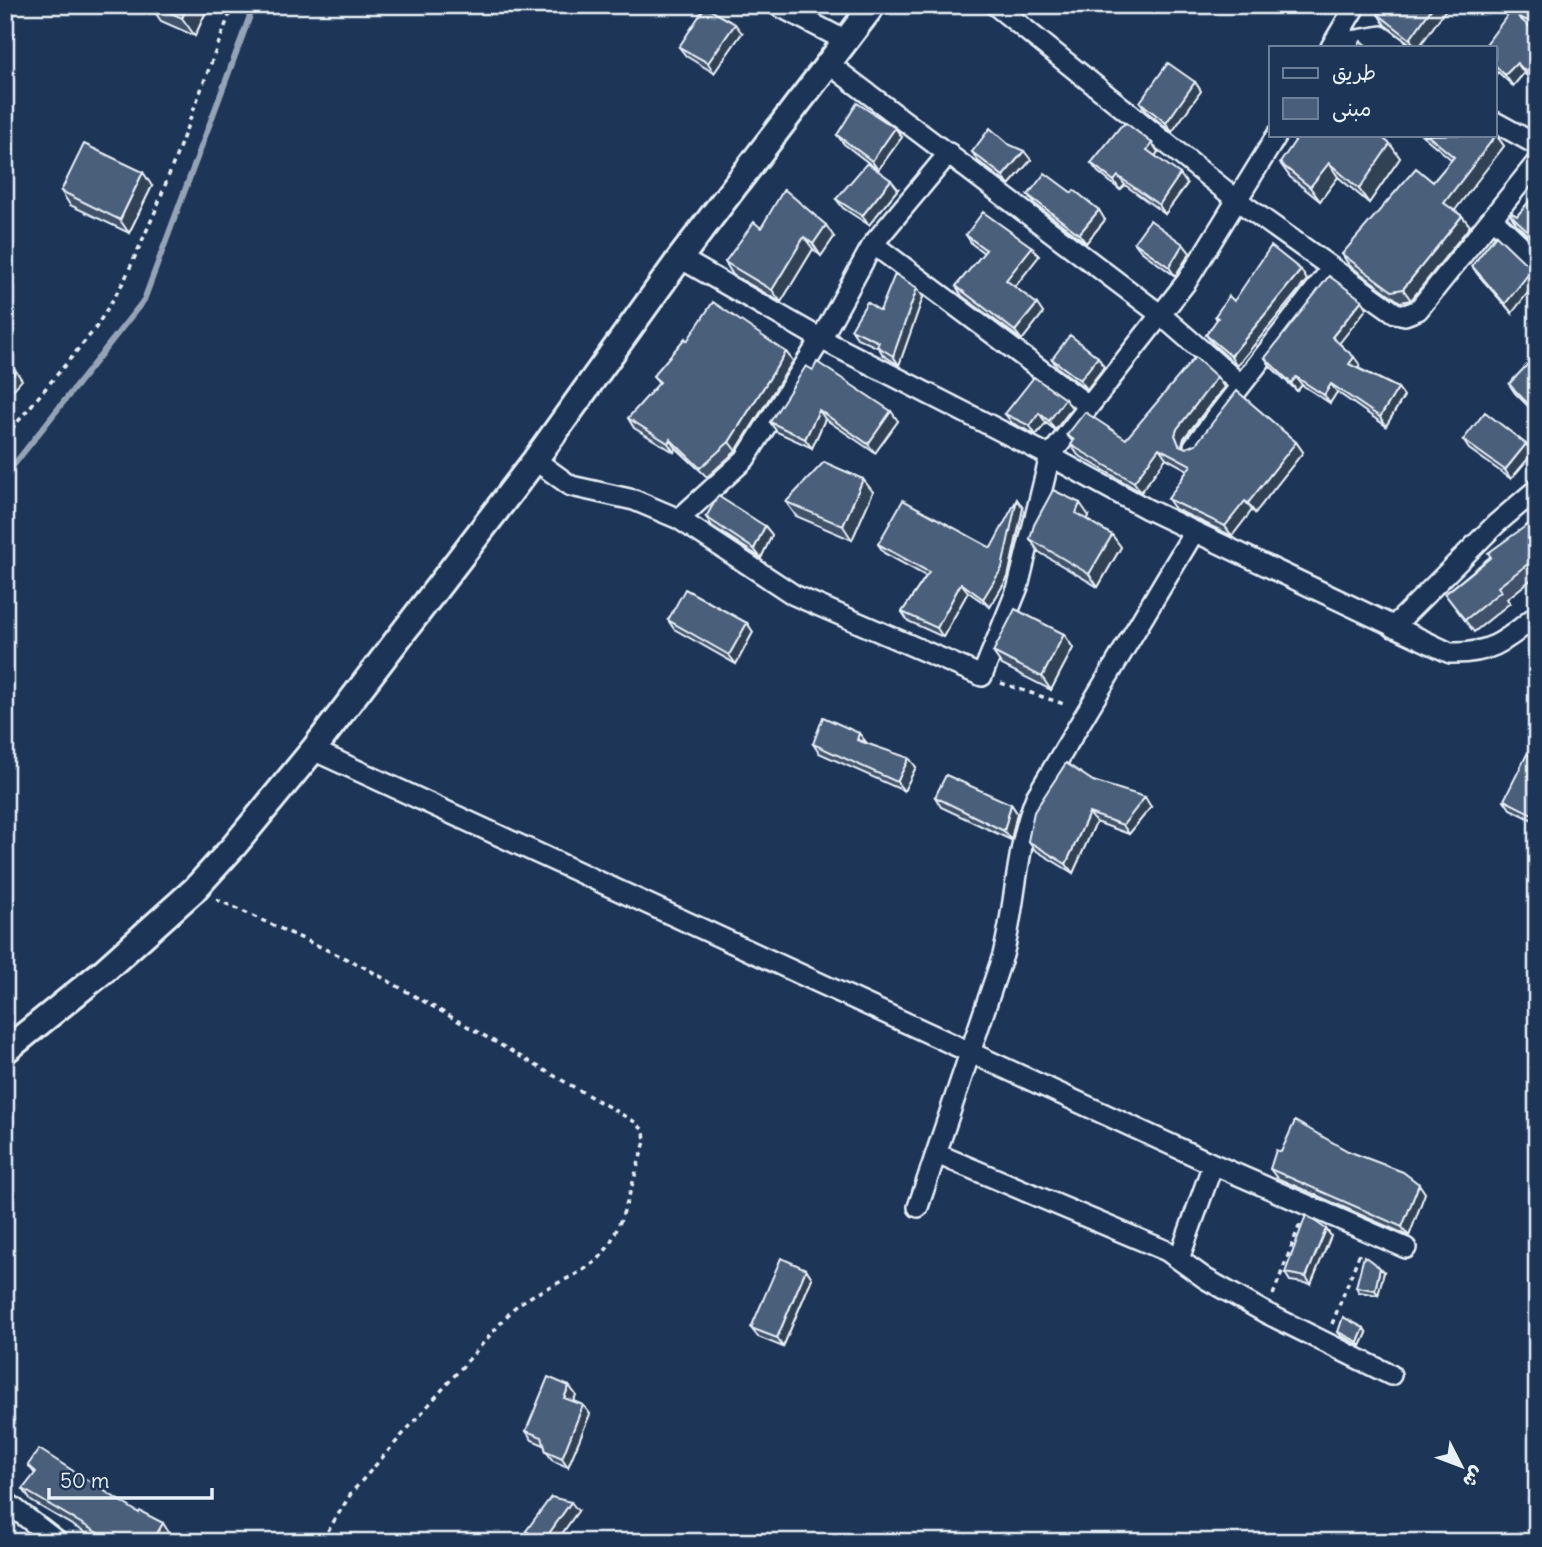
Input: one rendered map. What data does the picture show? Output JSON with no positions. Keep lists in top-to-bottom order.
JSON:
{
  "legend": ["طريق", "مبنى"],
  "scale_bar": "50 m",
  "north": "bottom right"
}
